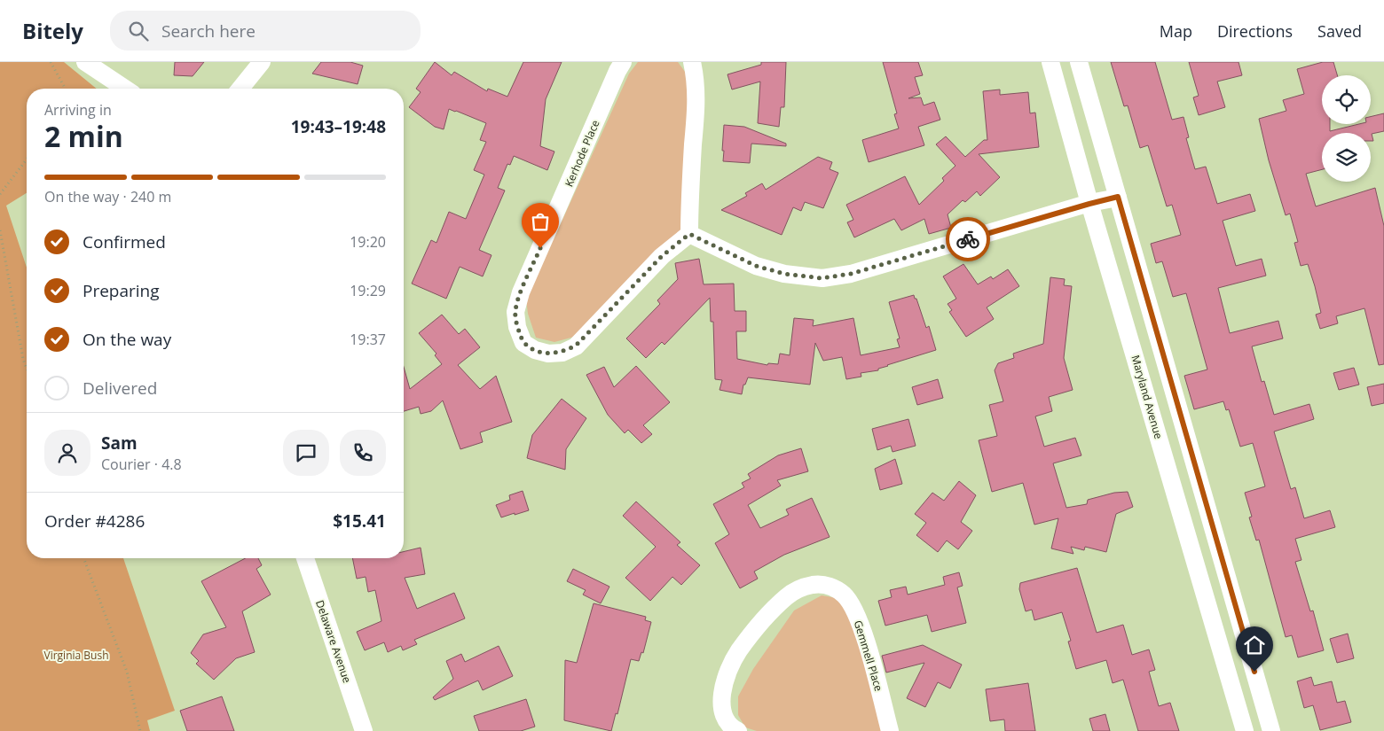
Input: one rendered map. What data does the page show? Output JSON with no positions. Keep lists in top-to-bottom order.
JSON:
{
  "streets": {
    "street": [
      "Kerhode Place",
      "Maryland Avenue",
      "Delaware Avenue",
      "Gemmell Place"
    ]
  },
  "parks": ["Virginia Bush"],
  "page": {
    "header": "Bitely",
    "search": "Search here",
    "nav": ["Map", "Directions", "Saved"],
    "heading": ["2 min", "Arriving in", "19:43–19:48"],
    "panel": [
      "Sam",
      "Courier · 4.8",
      "Order #4286",
      "$15.41"
    ],
    "bar": "On the way · 240 m",
    "list": [
      ["Confirmed", "19:20"],
      ["Preparing", "19:29"],
      ["On the way", "19:37"],
      "Delivered"
    ]
  }
}
